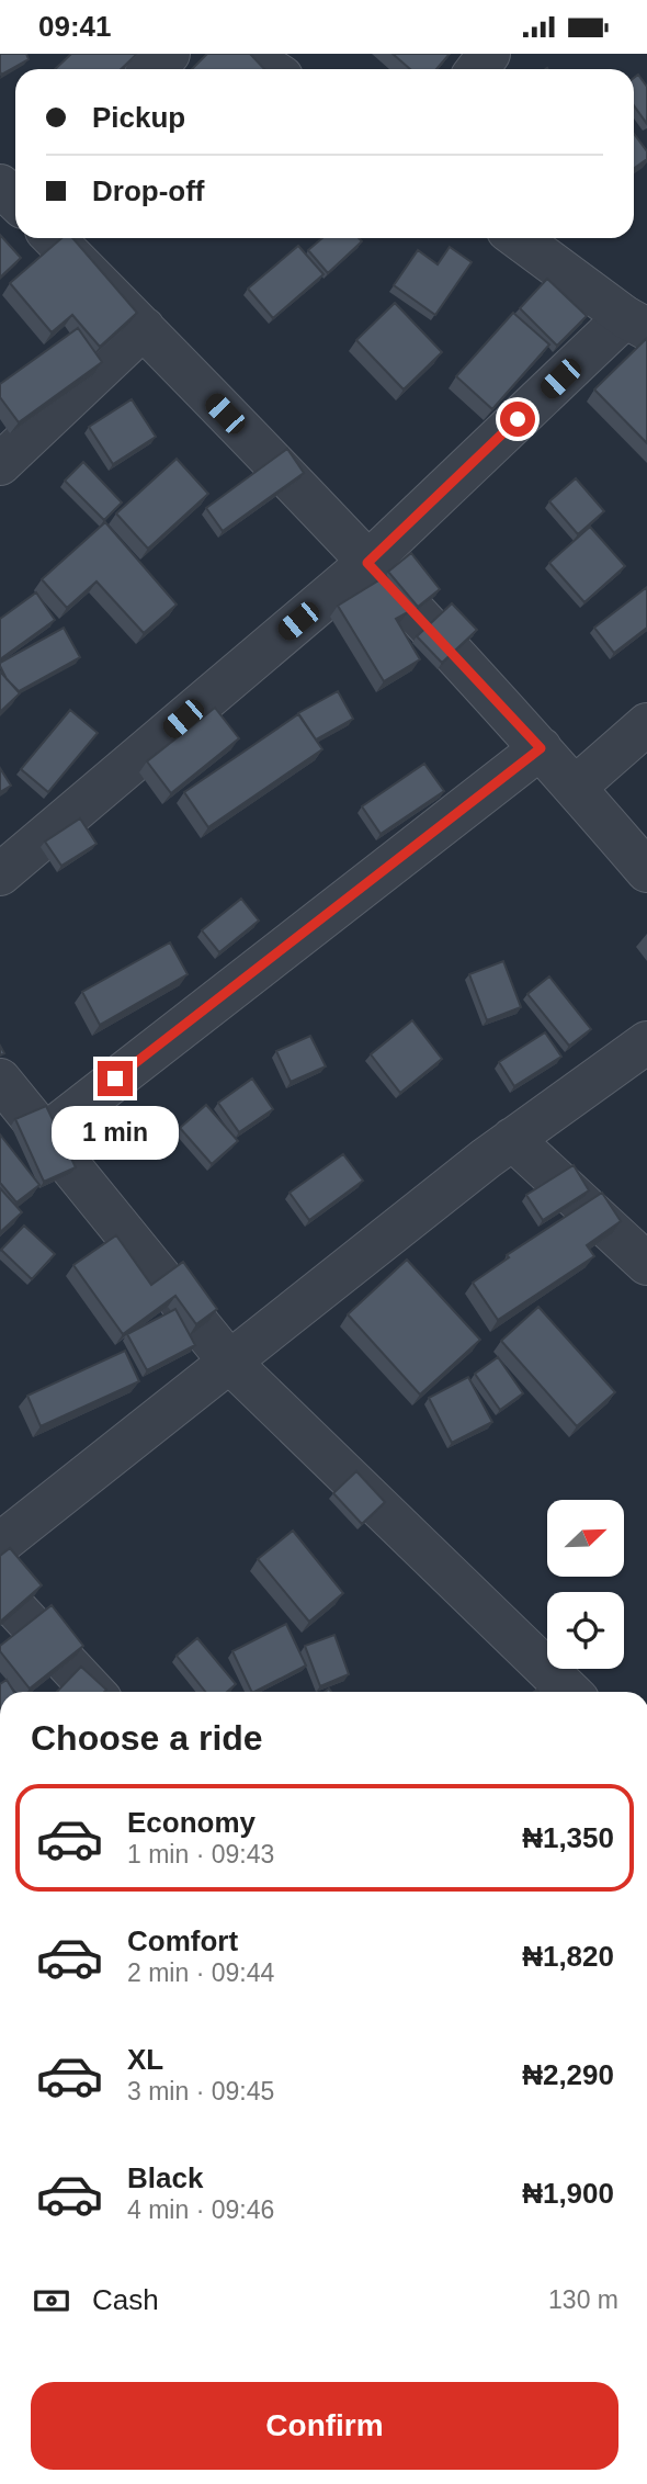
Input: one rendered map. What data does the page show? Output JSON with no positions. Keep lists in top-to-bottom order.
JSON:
{
  "north": "top right",
  "page": {
    "status": "09:41",
    "banner": ["Pickup", "Drop-off"],
    "bubble": "1 min",
    "heading": "Choose a ride",
    "list": [
      {
        "name": "Economy",
        "note": "1 min · 09:43",
        "value": "₦1,350"
      },
      {
        "name": "Comfort",
        "note": "2 min · 09:44",
        "value": "₦1,820"
      },
      {
        "name": "XL",
        "note": "3 min · 09:45",
        "value": "₦2,290"
      },
      {
        "name": "Black",
        "note": "4 min · 09:46",
        "value": "₦1,900"
      }
    ],
    "pay": ["Cash", "130 m"],
    "buttons": "Confirm"
  }
}
